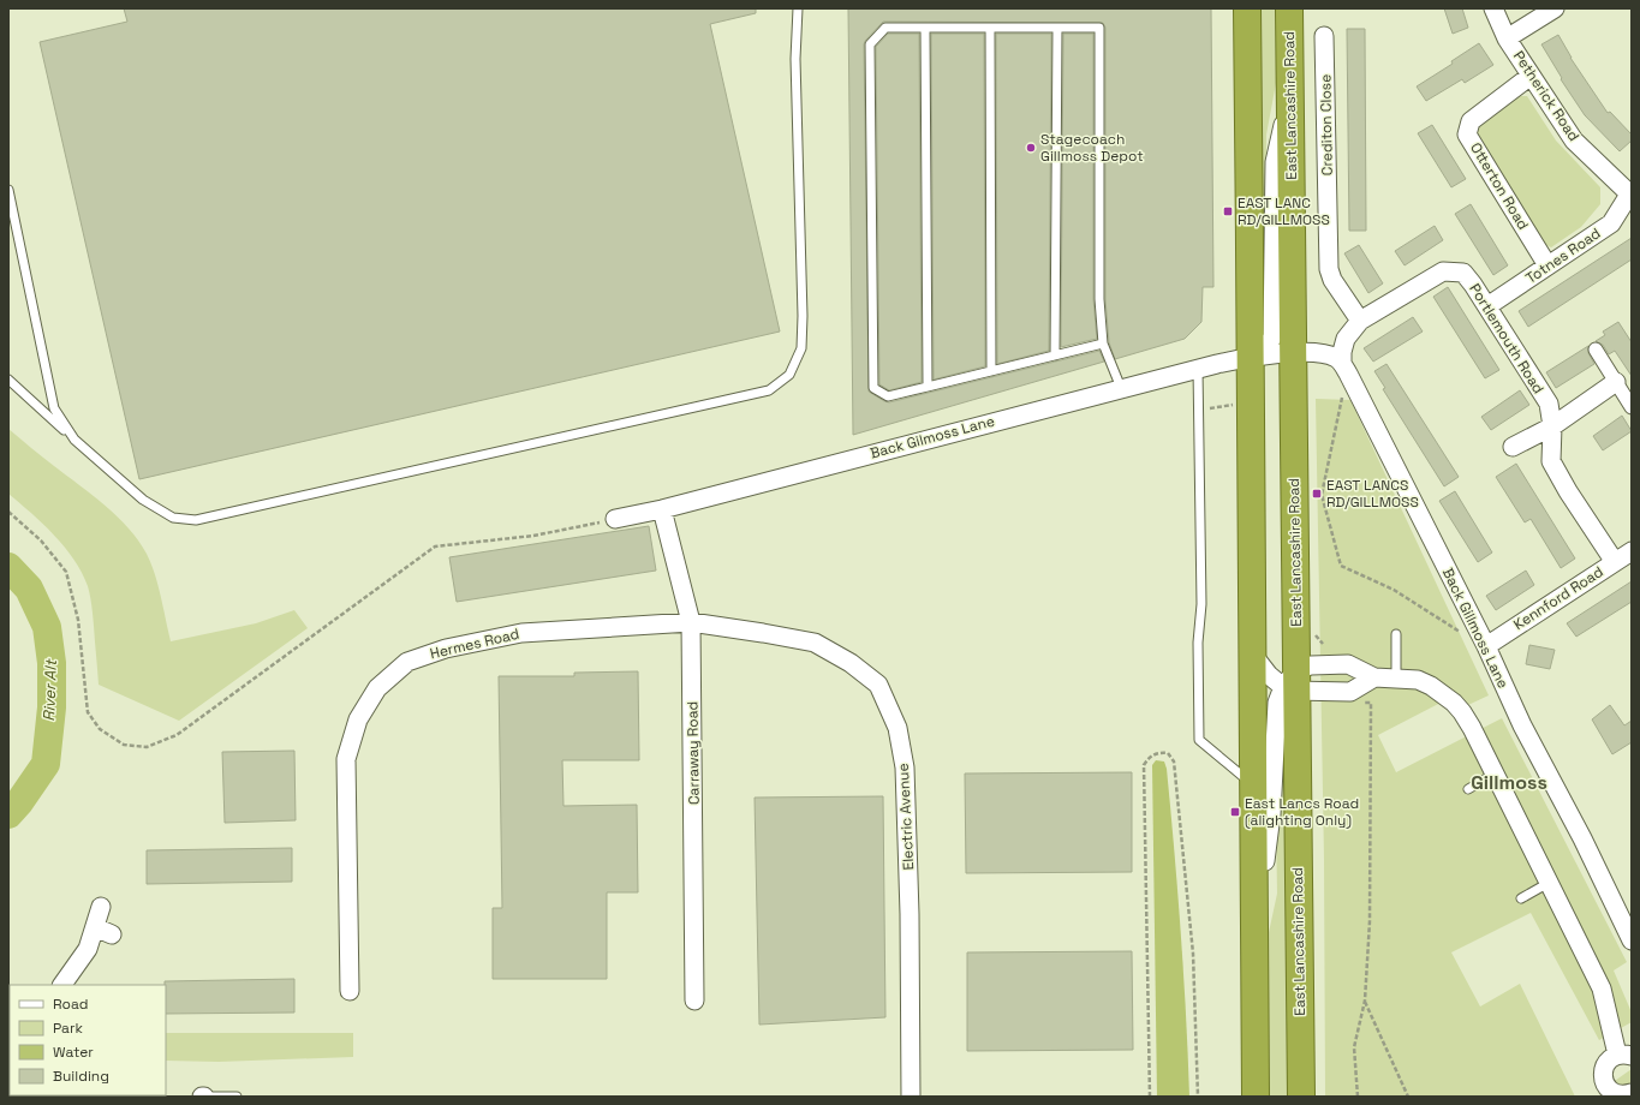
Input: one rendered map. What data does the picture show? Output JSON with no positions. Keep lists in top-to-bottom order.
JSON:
{
  "streets": {
    "highway": ["East Lancashire Road"],
    "street": [
      "Petherick Road",
      "Crediton Close",
      "Otterton Road",
      "Totnes Road",
      "Portlemouth Road",
      "Back Gilmoss Lane",
      "Kennford Road",
      "Back Gillmoss Lane",
      "Hermes Road",
      "Carraway Road",
      "Electric Avenue"
    ]
  },
  "crossings": [
    ["Petherick Road", "Otterton Road"],
    ["Petherick Road", "Totnes Road"],
    ["East Lancashire Road", "Back Gilmoss Lane"],
    ["Crediton Close", "Portlemouth Road"],
    ["Otterton Road", "Totnes Road"],
    ["Totnes Road", "Portlemouth Road"],
    ["Portlemouth Road", "Kennford Road"],
    ["Portlemouth Road", "Back Gillmoss Lane"],
    ["Back Gilmoss Lane", "Carraway Road"],
    ["Kennford Road", "Back Gillmoss Lane"],
    ["Hermes Road", "Carraway Road"],
    ["Hermes Road", "Electric Avenue"],
    ["Carraway Road", "Electric Avenue"]
  ],
  "districts": ["Gillmoss"],
  "water": ["River Alt"],
  "places": {
    "other": ["Stagecoach Gillmoss Depot"],
    "transit": ["EAST LANC RD/GILLMOSS", "EAST LANCS RD/GILLMOSS", "East Lancs Road (alighting Only)"]
  },
  "legend": [
    "Road",
    "Park",
    "Water",
    "Building"
  ]
}
